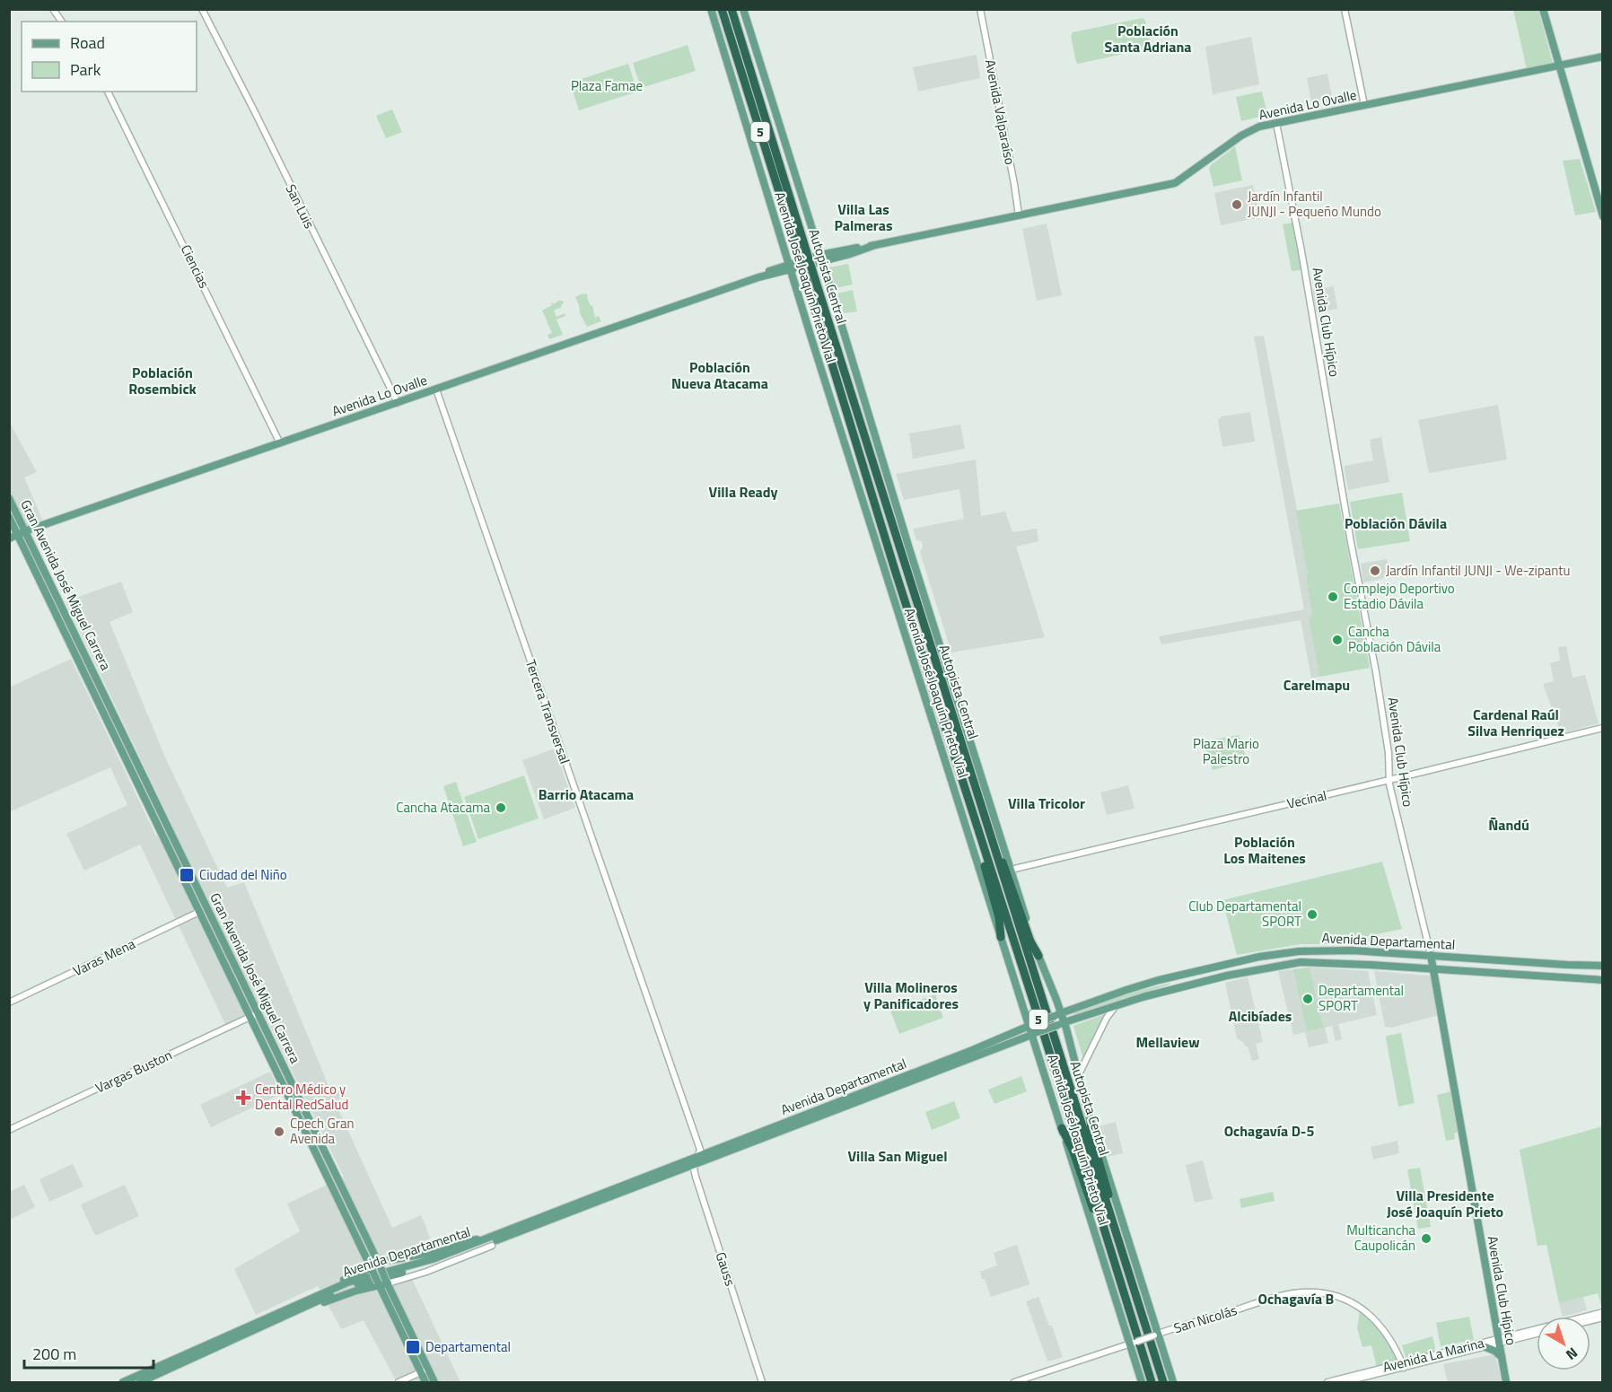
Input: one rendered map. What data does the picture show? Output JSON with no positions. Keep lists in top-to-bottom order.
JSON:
{
  "streets": {
    "highway": ["5", "Autopista Central"],
    "main road": [
      "Avenida Lo Ovalle",
      "Avenida José Joaquín Prieto Vial",
      "Avenida Club Hípico",
      "Gran Avenida José Miguel Carrera",
      "Avenida Departamental"
    ],
    "street": [
      "Avenida Valparaíso",
      "San Luis",
      "Ciencias",
      "Tercera Transversal",
      "Vecinal",
      "Varas Mena",
      "Vargas Buston",
      "Gauss",
      "San Nicolás",
      "Avenida La Marina"
    ]
  },
  "crossings": [
    ["Avenida Lo Ovalle", "Avenida Valparaíso"],
    ["Avenida Lo Ovalle", "San Luis"],
    ["Avenida Lo Ovalle", "Ciencias"],
    ["Avenida Lo Ovalle", "Avenida José Joaquín Prieto Vial"],
    ["Avenida Lo Ovalle", "Avenida Club Hípico"],
    ["Avenida Lo Ovalle", "Gran Avenida José Miguel Carrera"],
    ["Avenida Lo Ovalle", "Tercera Transversal"],
    ["Avenida José Joaquín Prieto Vial", "Vecinal"],
    ["Avenida José Joaquín Prieto Vial", "Avenida Departamental"],
    ["Avenida José Joaquín Prieto Vial", "San Nicolás"],
    ["Avenida Club Hípico", "Vecinal"],
    ["Avenida Club Hípico", "Avenida Departamental"],
    ["Avenida Club Hípico", "Avenida La Marina"],
    ["Gran Avenida José Miguel Carrera", "Avenida Departamental"],
    ["Gran Avenida José Miguel Carrera", "Varas Mena"],
    ["Gran Avenida José Miguel Carrera", "Vargas Buston"],
    ["Tercera Transversal", "Avenida Departamental"],
    ["Tercera Transversal", "Gauss"],
    ["Avenida Departamental", "Gauss"],
    ["San Nicolás", "Avenida La Marina"]
  ],
  "districts": [
    "Población Santa Adriana",
    "Villa Las Palmeras",
    "Población Nueva Atacama",
    "Población Rosembick",
    "Villa Ready",
    "Población Dávila",
    "Carelmapu",
    "Cardenal Raúl Silva Henriquez",
    "Barrio Atacama",
    "Villa Tricolor",
    "Ñandú",
    "Población Los Maitenes",
    "Villa Molineros y Panificadores",
    "Alcibíades",
    "Mellaview",
    "Ochagavía D-5",
    "Villa San Miguel",
    "Villa Presidente José Joaquín Prieto",
    "Ochagavía B"
  ],
  "parks": ["Plaza Famae", "Plaza Mario Palestro"],
  "places": {
    "other": [
      "Jardín Infantil JUNJI - Pequeño Mundo",
      "Jardín Infantil JUNJI - We-zipantu",
      "Complejo Deportivo Estadio Dávila",
      "Cancha Población Dávila",
      "Cancha Atacama",
      "Club Departamental SPORT",
      "Departamental SPORT",
      "Cpech Gran Avenida",
      "Multicancha Caupolicán"
    ],
    "transit": ["Ciudad del Niño", "Departamental"],
    "health": ["Centro Médico y Dental RedSalud"]
  },
  "legend": ["Road", "Park"],
  "scale_bar": "200 m",
  "north": "bottom right"
}
